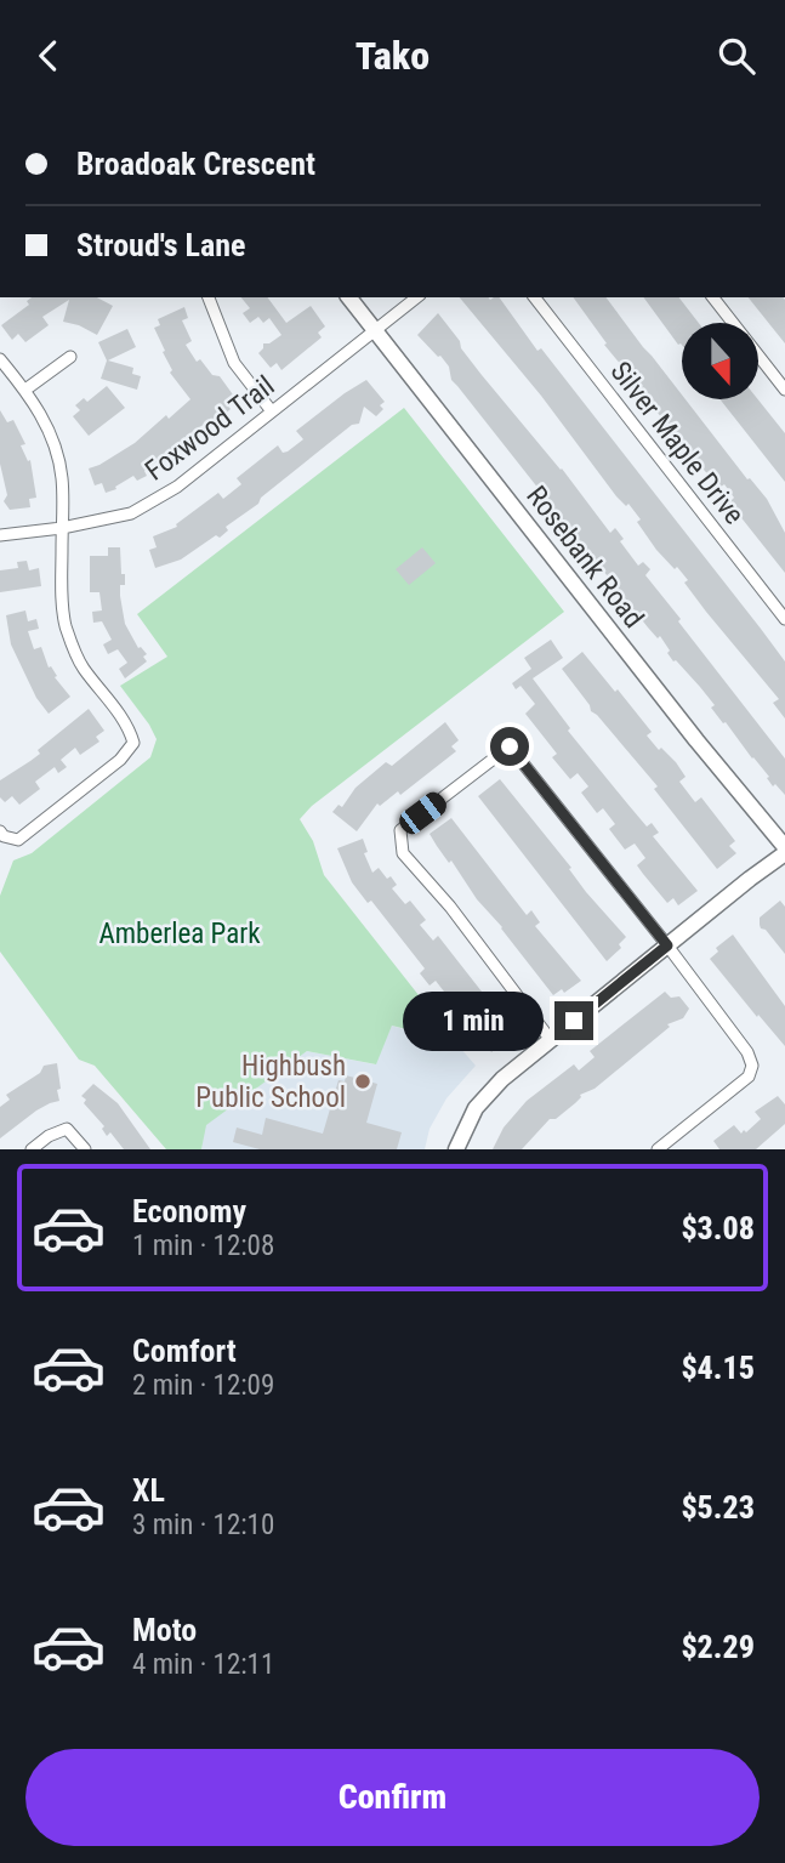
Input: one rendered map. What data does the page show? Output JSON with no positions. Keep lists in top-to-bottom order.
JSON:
{
  "streets": {
    "street": ["Foxwood Trail", "Silver Maple Drive", "Rosebank Road"]
  },
  "crossings": [
    ["Foxwood Trail", "Rosebank Road"]
  ],
  "parks": ["Amberlea Park"],
  "places": ["Highbush Public School"],
  "north": "bottom",
  "page": {
    "header": "Tako",
    "banner": ["Broadoak Crescent", "Stroud's Lane"],
    "bubble": "1 min",
    "list": [
      {
        "name": "Economy",
        "note": "1 min · 12:08",
        "value": "$3.08"
      },
      {
        "name": "Comfort",
        "note": "2 min · 12:09",
        "value": "$4.15"
      },
      {
        "name": "XL",
        "note": "3 min · 12:10",
        "value": "$5.23"
      },
      {
        "name": "Moto",
        "note": "4 min · 12:11",
        "value": "$2.29"
      }
    ],
    "buttons": "Confirm"
  }
}
